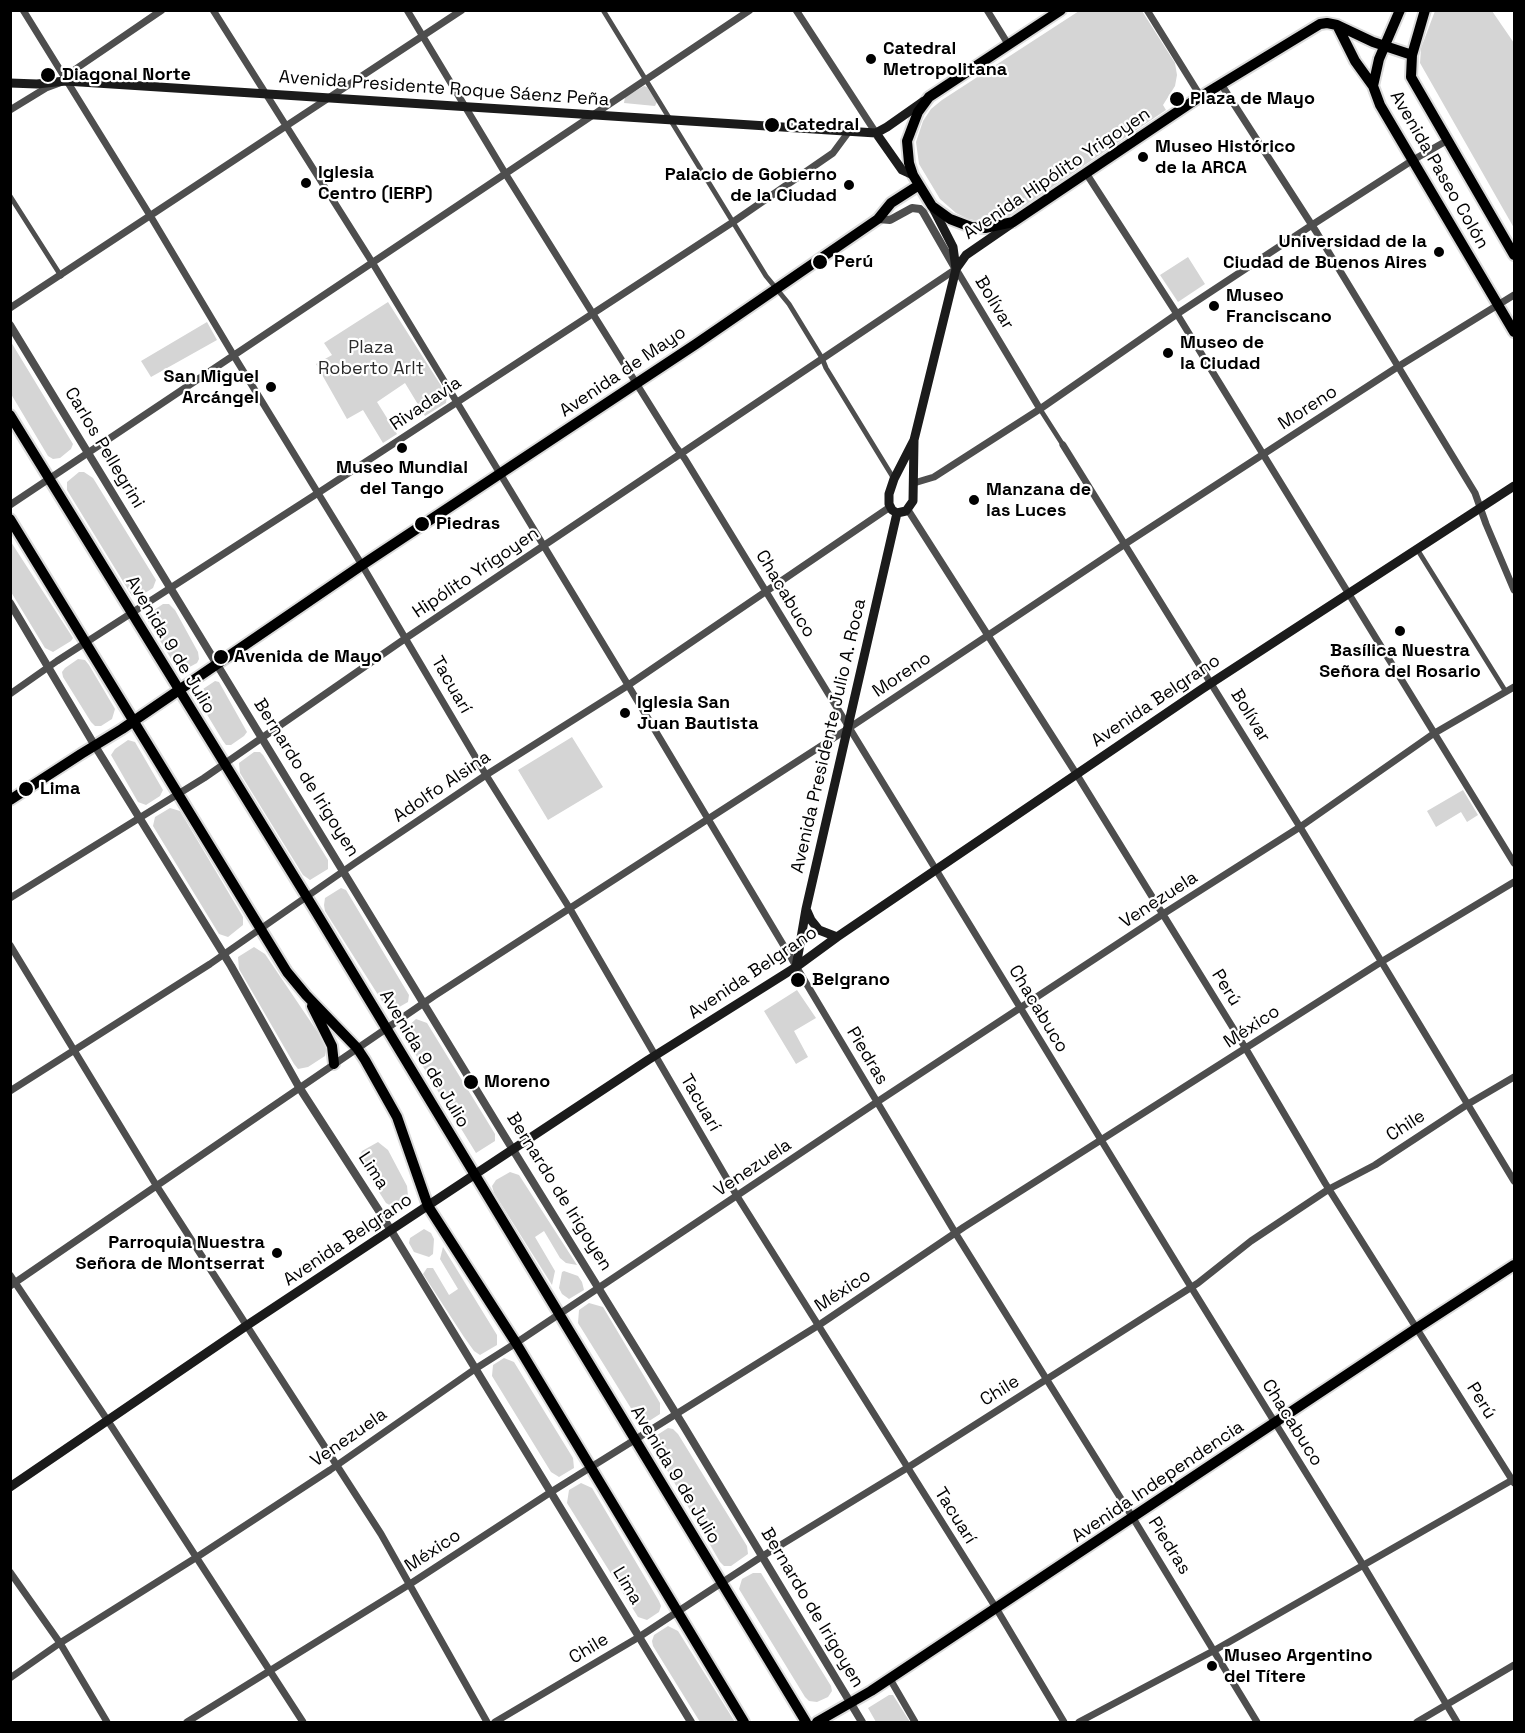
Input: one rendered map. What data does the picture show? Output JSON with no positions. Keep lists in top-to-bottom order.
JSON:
{
  "streets": {
    "main road": [
      "Avenida Presidente Roque Sáenz Peña",
      "Avenida Paseo Colón",
      "Avenida Hipólito Yrigoyen",
      "Bolívar",
      "Avenida de Mayo",
      "Avenida 9 de Julio",
      "Avenida Belgrano",
      "Avenida Presidente Julio A. Roca",
      "Avenida Independencia"
    ],
    "street": [
      "Rivadavia",
      "Moreno",
      "Carlos Pellegrini",
      "Hipólito Yrigoyen",
      "Chacabuco",
      "Tacuarí",
      "Bernardo de Irigoyen",
      "Adolfo Alsina",
      "Venezuela",
      "Perú",
      "México",
      "Piedras",
      "Chile",
      "Lima"
    ]
  },
  "crossings": [
    ["Avenida Presidente Roque Sáenz Peña", "Bolívar"],
    ["Avenida Presidente Roque Sáenz Peña", "Rivadavia"],
    ["Avenida Presidente Roque Sáenz Peña", "Chacabuco"],
    ["Avenida Presidente Roque Sáenz Peña", "Tacuarí"],
    ["Avenida Presidente Roque Sáenz Peña", "Piedras"],
    ["Avenida Paseo Colón", "Avenida Hipólito Yrigoyen"],
    ["Avenida Paseo Colón", "Moreno"],
    ["Avenida Hipólito Yrigoyen", "Bolívar"],
    ["Avenida Hipólito Yrigoyen", "Hipólito Yrigoyen"],
    ["Avenida Hipólito Yrigoyen", "Avenida Presidente Julio A. Roca"],
    ["Bolívar", "Avenida de Mayo"],
    ["Bolívar", "Moreno"],
    ["Bolívar", "Hipólito Yrigoyen"],
    ["Bolívar", "Avenida Belgrano"],
    ["Bolívar", "Avenida Presidente Julio A. Roca"],
    ["Bolívar", "Venezuela"],
    ["Bolívar", "México"],
    ["Bolívar", "Chile"],
    ["Avenida de Mayo", "Chacabuco"],
    ["Avenida de Mayo", "Avenida 9 de Julio"],
    ["Avenida de Mayo", "Tacuarí"],
    ["Avenida de Mayo", "Bernardo de Irigoyen"],
    ["Avenida de Mayo", "Piedras"],
    ["Avenida de Mayo", "Lima"],
    ["Rivadavia", "Carlos Pellegrini"],
    ["Rivadavia", "Chacabuco"],
    ["Rivadavia", "Avenida 9 de Julio"],
    ["Rivadavia", "Tacuarí"],
    ["Rivadavia", "Bernardo de Irigoyen"],
    ["Rivadavia", "Piedras"],
    ["Rivadavia", "Lima"],
    ["Moreno", "Chacabuco"],
    ["Moreno", "Avenida 9 de Julio"],
    ["Moreno", "Tacuarí"],
    ["Moreno", "Avenida Presidente Julio A. Roca"],
    ["Moreno", "Bernardo de Irigoyen"],
    ["Moreno", "Perú"],
    ["Moreno", "Piedras"],
    ["Moreno", "Lima"],
    ["Carlos Pellegrini", "Bernardo de Irigoyen"],
    ["Hipólito Yrigoyen", "Chacabuco"],
    ["Hipólito Yrigoyen", "Avenida 9 de Julio"],
    ["Hipólito Yrigoyen", "Tacuarí"],
    ["Hipólito Yrigoyen", "Avenida Presidente Julio A. Roca"],
    ["Hipólito Yrigoyen", "Bernardo de Irigoyen"],
    ["Hipólito Yrigoyen", "Piedras"],
    ["Hipólito Yrigoyen", "Lima"],
    ["Chacabuco", "Avenida Belgrano"],
    ["Chacabuco", "Avenida Presidente Julio A. Roca"],
    ["Chacabuco", "Adolfo Alsina"],
    ["Chacabuco", "Venezuela"],
    ["Chacabuco", "México"],
    ["Chacabuco", "Chile"],
    ["Chacabuco", "Avenida Independencia"],
    ["Avenida 9 de Julio", "Avenida Belgrano"],
    ["Avenida 9 de Julio", "Adolfo Alsina"],
    ["Avenida 9 de Julio", "Venezuela"],
    ["Avenida 9 de Julio", "México"],
    ["Avenida 9 de Julio", "Chile"],
    ["Tacuarí", "Avenida Belgrano"],
    ["Tacuarí", "Adolfo Alsina"],
    ["Tacuarí", "Venezuela"],
    ["Tacuarí", "México"],
    ["Tacuarí", "Chile"],
    ["Tacuarí", "Avenida Independencia"],
    ["Avenida Belgrano", "Avenida Presidente Julio A. Roca"],
    ["Avenida Belgrano", "Bernardo de Irigoyen"],
    ["Avenida Belgrano", "Perú"],
    ["Avenida Belgrano", "Piedras"],
    ["Avenida Belgrano", "Lima"],
    ["Avenida Presidente Julio A. Roca", "Adolfo Alsina"],
    ["Avenida Presidente Julio A. Roca", "Perú"],
    ["Avenida Presidente Julio A. Roca", "Piedras"],
    ["Bernardo de Irigoyen", "Adolfo Alsina"],
    ["Bernardo de Irigoyen", "Venezuela"],
    ["Bernardo de Irigoyen", "México"],
    ["Bernardo de Irigoyen", "Chile"],
    ["Bernardo de Irigoyen", "Avenida Independencia"],
    ["Adolfo Alsina", "Perú"],
    ["Adolfo Alsina", "Piedras"],
    ["Adolfo Alsina", "Lima"],
    ["Venezuela", "Perú"],
    ["Venezuela", "Piedras"],
    ["Venezuela", "Lima"],
    ["Perú", "México"],
    ["Perú", "Chile"],
    ["Perú", "Avenida Independencia"],
    ["México", "Piedras"],
    ["México", "Lima"],
    ["Piedras", "Chile"],
    ["Piedras", "Avenida Independencia"],
    ["Chile", "Lima"]
  ],
  "parks": ["Plaza Roberto Arlt"],
  "places": [
    "Catedral Metropolitana",
    "Diagonal Norte",
    "Plaza de Mayo",
    "Catedral",
    "Museo Histórico de la ARCA",
    "Iglesia Centro (IERP)",
    "Palacio de Gobierno de la Ciudad",
    "Universidad de la Ciudad de Buenos Aires",
    "Perú",
    "Museo Franciscano",
    "Museo de la Ciudad",
    "San Miguel Arcángel",
    "Museo Mundial del Tango",
    "Manzana de las Luces",
    "Piedras",
    "Basílica Nuestra Señora del Rosario",
    "Avenida de Mayo",
    "Iglesia San Juan Bautista",
    "Lima",
    "Belgrano",
    "Moreno",
    "Parroquia Nuestra Señora de Montserrat",
    "Museo Argentino del Títere"
  ]
}
